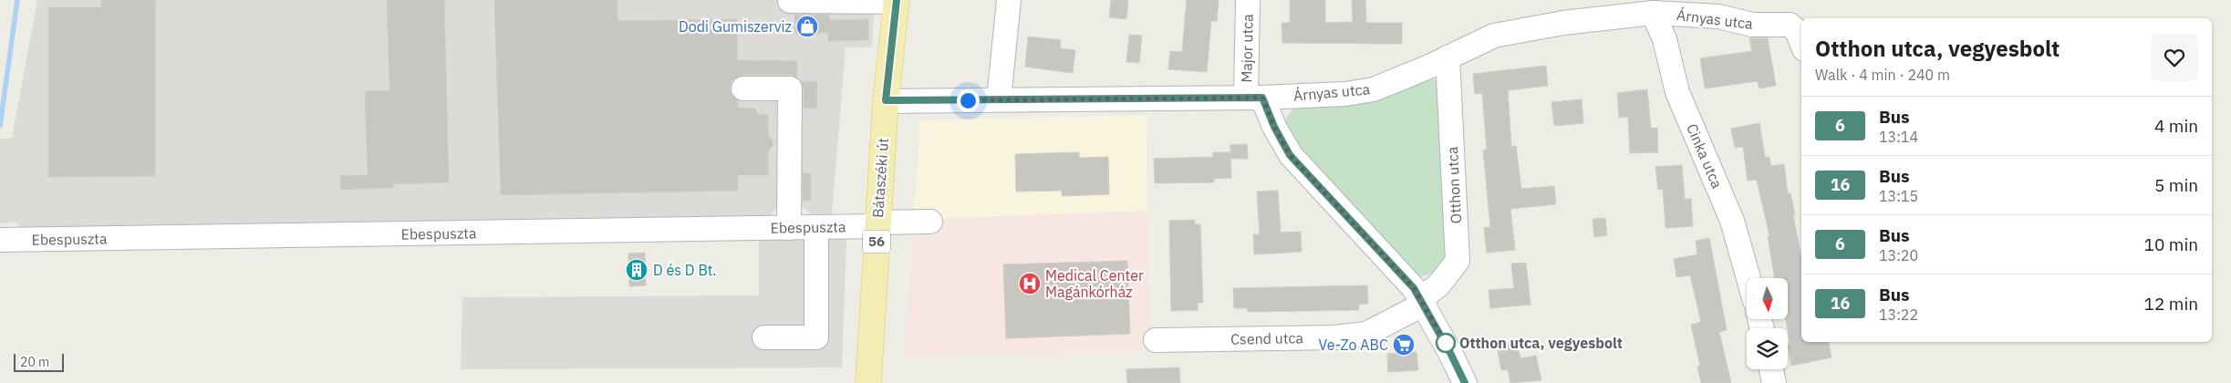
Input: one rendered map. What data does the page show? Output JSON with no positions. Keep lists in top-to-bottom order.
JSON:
{
  "streets": {
    "main road": ["Bátaszéki út", "56"],
    "street": [
      "Árnyas utca",
      "Major utca",
      "Cinka utca",
      "Otthon utca",
      "Ebespuszta",
      "Csend utca"
    ]
  },
  "crossings": [
    ["Árnyas utca", "Major utca"],
    ["Árnyas utca", "Cinka utca"],
    ["Árnyas utca", "Bátaszéki út"],
    ["Árnyas utca", "Otthon utca"],
    ["Bátaszéki út", "Ebespuszta"],
    ["Otthon utca", "Csend utca"]
  ],
  "places": {
    "shop": ["Dodi Gumiszerviz"],
    "building": ["D és D Bt."],
    "hospital": ["Medical Center Magánkórház"],
    "other": ["Otthon utca, vegyesbolt"],
    "supermarket": ["Ve-Zo ABC"]
  },
  "lines": ["bus line 6"],
  "scale_bar": "20 m",
  "north": "bottom",
  "page": {
    "heading": ["Otthon utca, vegyesbolt", "Walk · 4 min · 240 m"],
    "list": [
      {
        "mark": "6",
        "name": "Bus",
        "note": "13:14",
        "value": "4 min"
      },
      {
        "mark": "16",
        "name": "Bus",
        "note": "13:15",
        "value": "5 min"
      },
      {
        "mark": "6",
        "name": "Bus",
        "note": "13:20",
        "value": "10 min"
      },
      {
        "mark": "16",
        "name": "Bus",
        "note": "13:22",
        "value": "12 min"
      }
    ],
    "scale": "20 m"
  }
}
